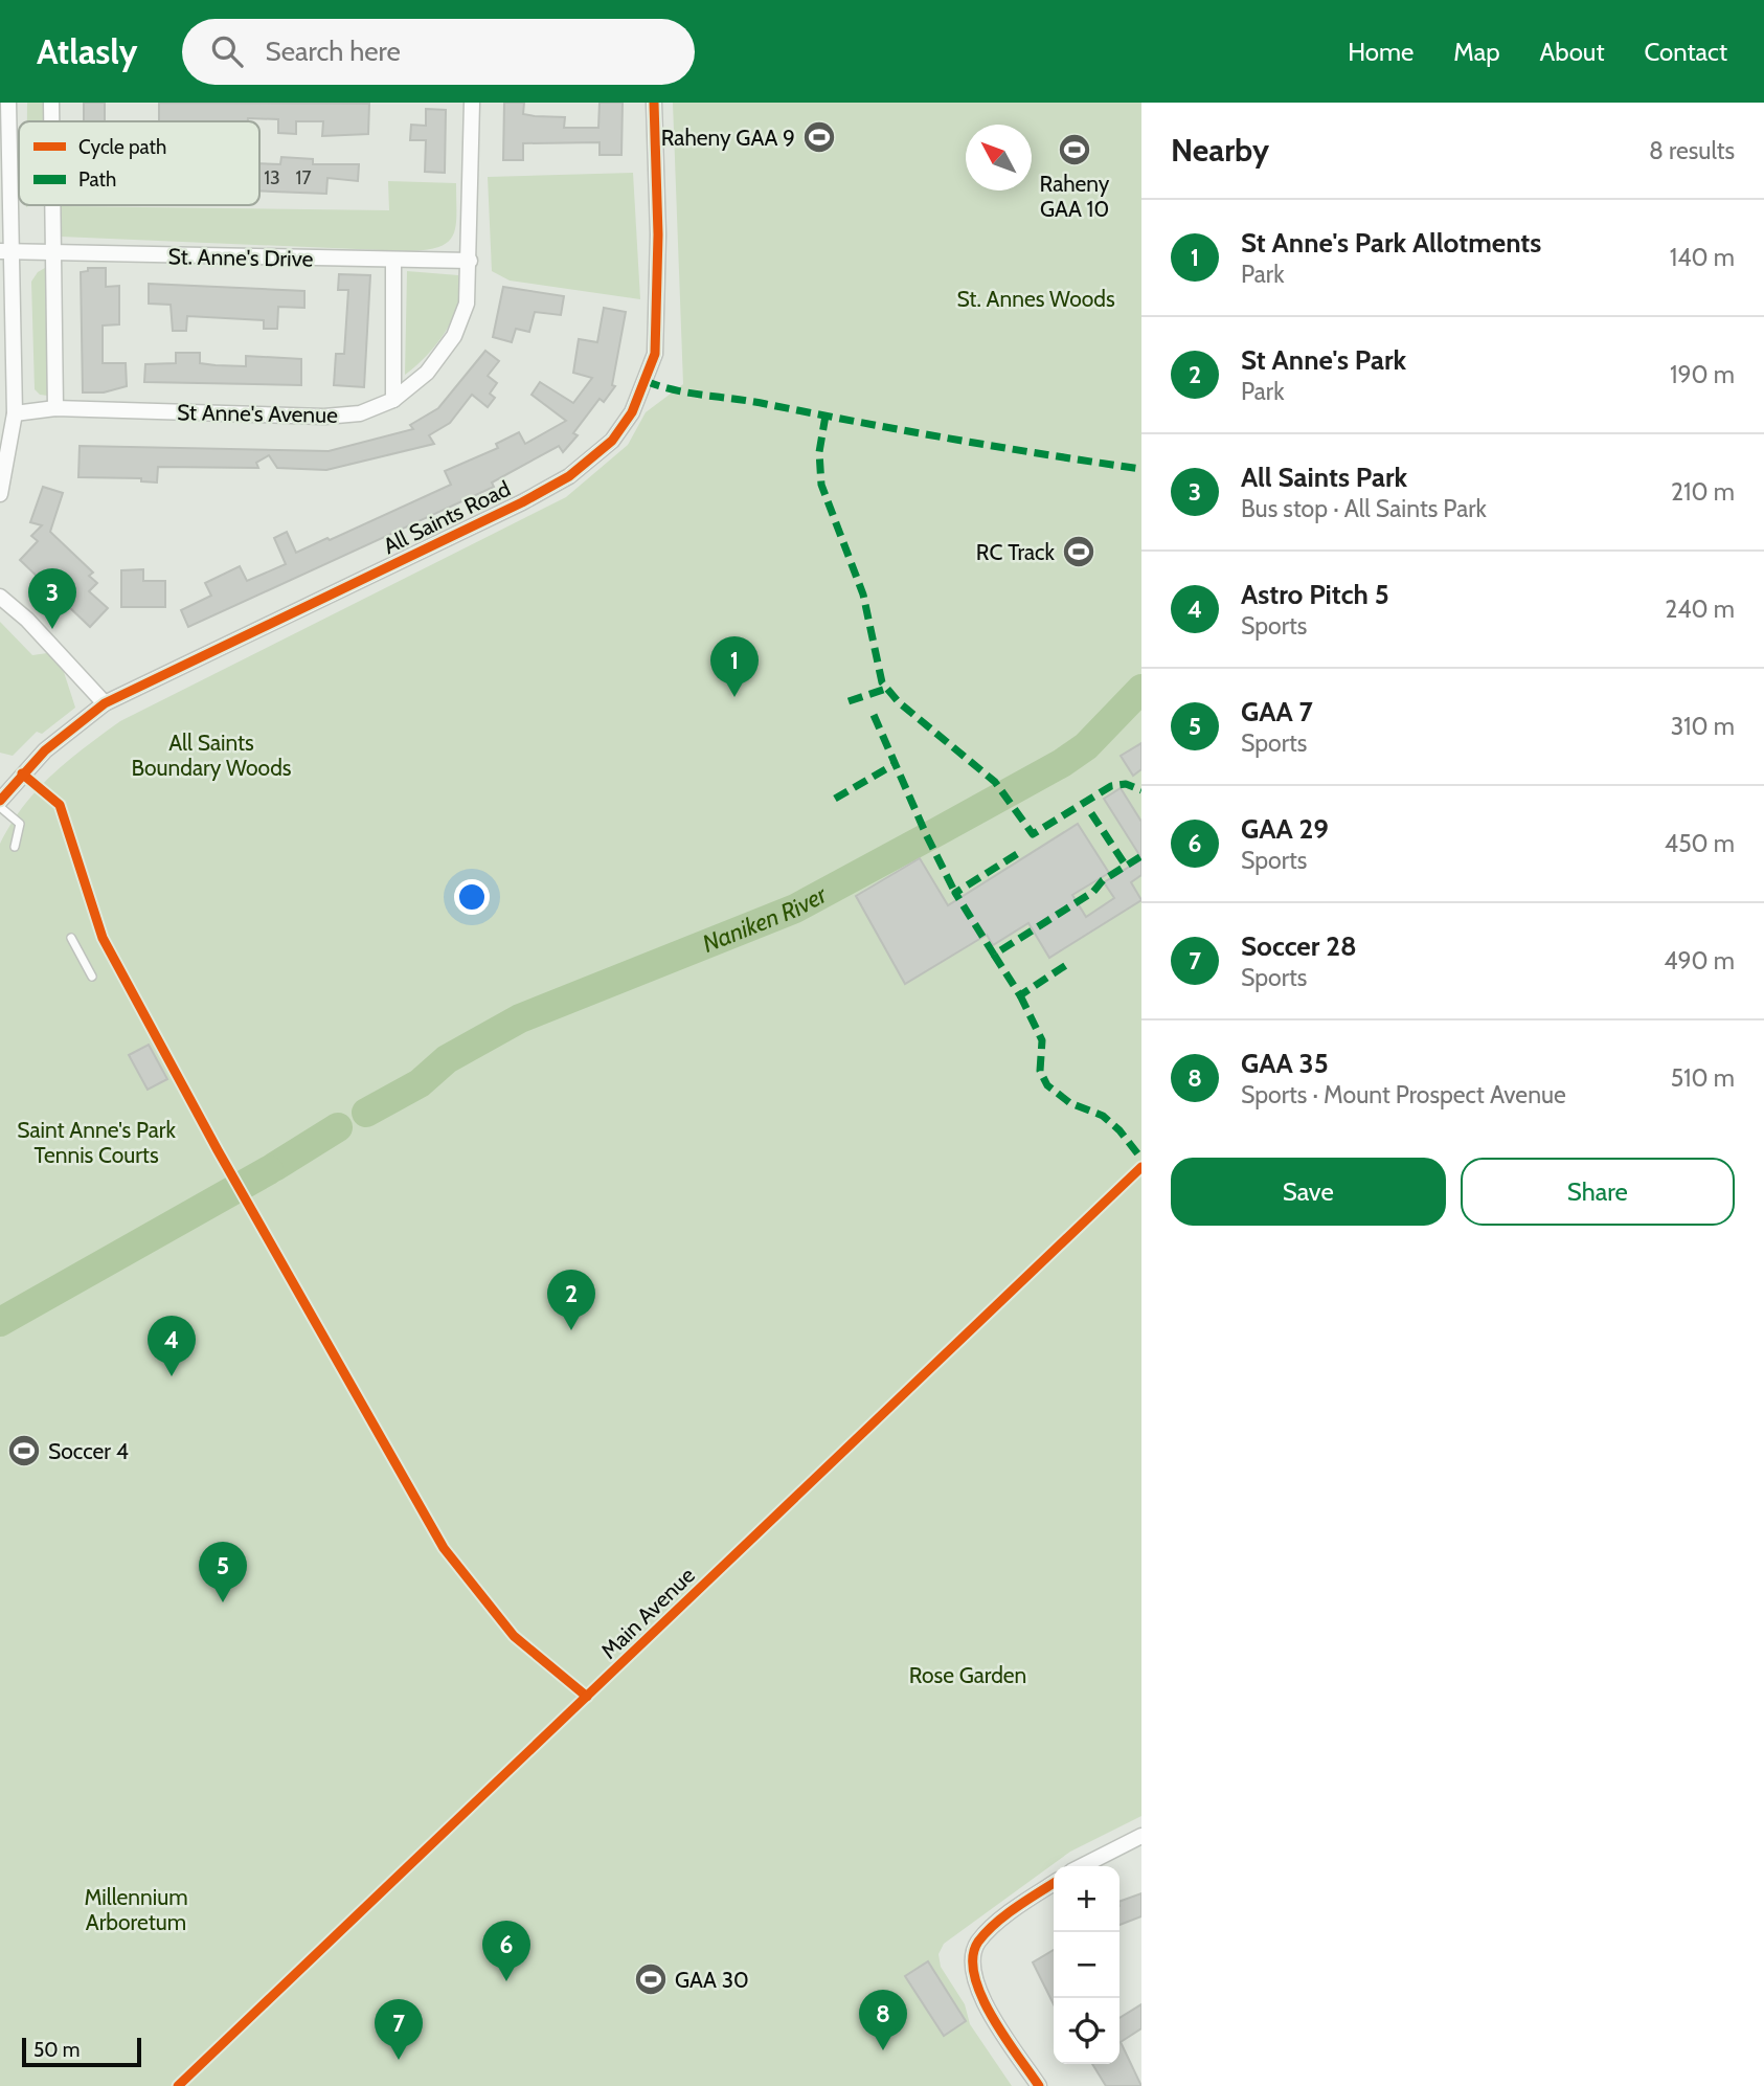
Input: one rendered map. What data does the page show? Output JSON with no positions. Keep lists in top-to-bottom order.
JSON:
{
  "streets": {
    "street": ["St. Anne's Drive", "St Anne's Avenue", "All Saints Road"],
    "lane": ["Main Avenue"]
  },
  "crossings": [
    ["St. Anne's Drive", "St Anne's Avenue"]
  ],
  "water": ["Naniken River"],
  "parks": [
    "St. Annes Woods",
    "All Saints Boundary Woods",
    "Saint Anne's Park Tennis Courts",
    "Rose Garden",
    "Millennium Arboretum"
  ],
  "places": {
    "sports": [
      "Raheny GAA 9",
      "Raheny GAA 10",
      "RC Track",
      "Soccer 4",
      "GAA 30"
    ]
  },
  "house_numbers": ["13", "17"],
  "legend": ["Cycle path", "Path"],
  "scale_bar": "50 m",
  "north": "top left",
  "page": {
    "header": "Atlasly",
    "search": "Search here",
    "nav": [
      "Home",
      "Map",
      "About",
      "Contact"
    ],
    "heading": ["Nearby", "8 results"],
    "list": [
      {
        "mark": "1",
        "name": "St Anne's Park Allotments",
        "note": "Park",
        "value": "140 m"
      },
      {
        "mark": "2",
        "name": "St Anne's Park",
        "note": "Park",
        "value": "190 m"
      },
      {
        "mark": "3",
        "name": "All Saints Park",
        "note": "Bus stop · All Saints Park",
        "value": "210 m"
      },
      {
        "mark": "4",
        "name": "Astro Pitch 5",
        "note": "Sports",
        "value": "240 m"
      },
      {
        "mark": "5",
        "name": "GAA 7",
        "note": "Sports",
        "value": "310 m"
      },
      {
        "mark": "6",
        "name": "GAA 29",
        "note": "Sports",
        "value": "450 m"
      },
      {
        "mark": "7",
        "name": "Soccer 28",
        "note": "Sports",
        "value": "490 m"
      },
      {
        "mark": "8",
        "name": "GAA 35",
        "note": "Sports · Mount Prospect Avenue",
        "value": "510 m"
      }
    ],
    "pins": [
      "3",
      "1",
      "2",
      "4",
      "5",
      "6",
      "8",
      "7"
    ],
    "buttons": ["Save", "Share"],
    "map_buttons": ["+", "−"],
    "scale": "50 m"
  }
}
